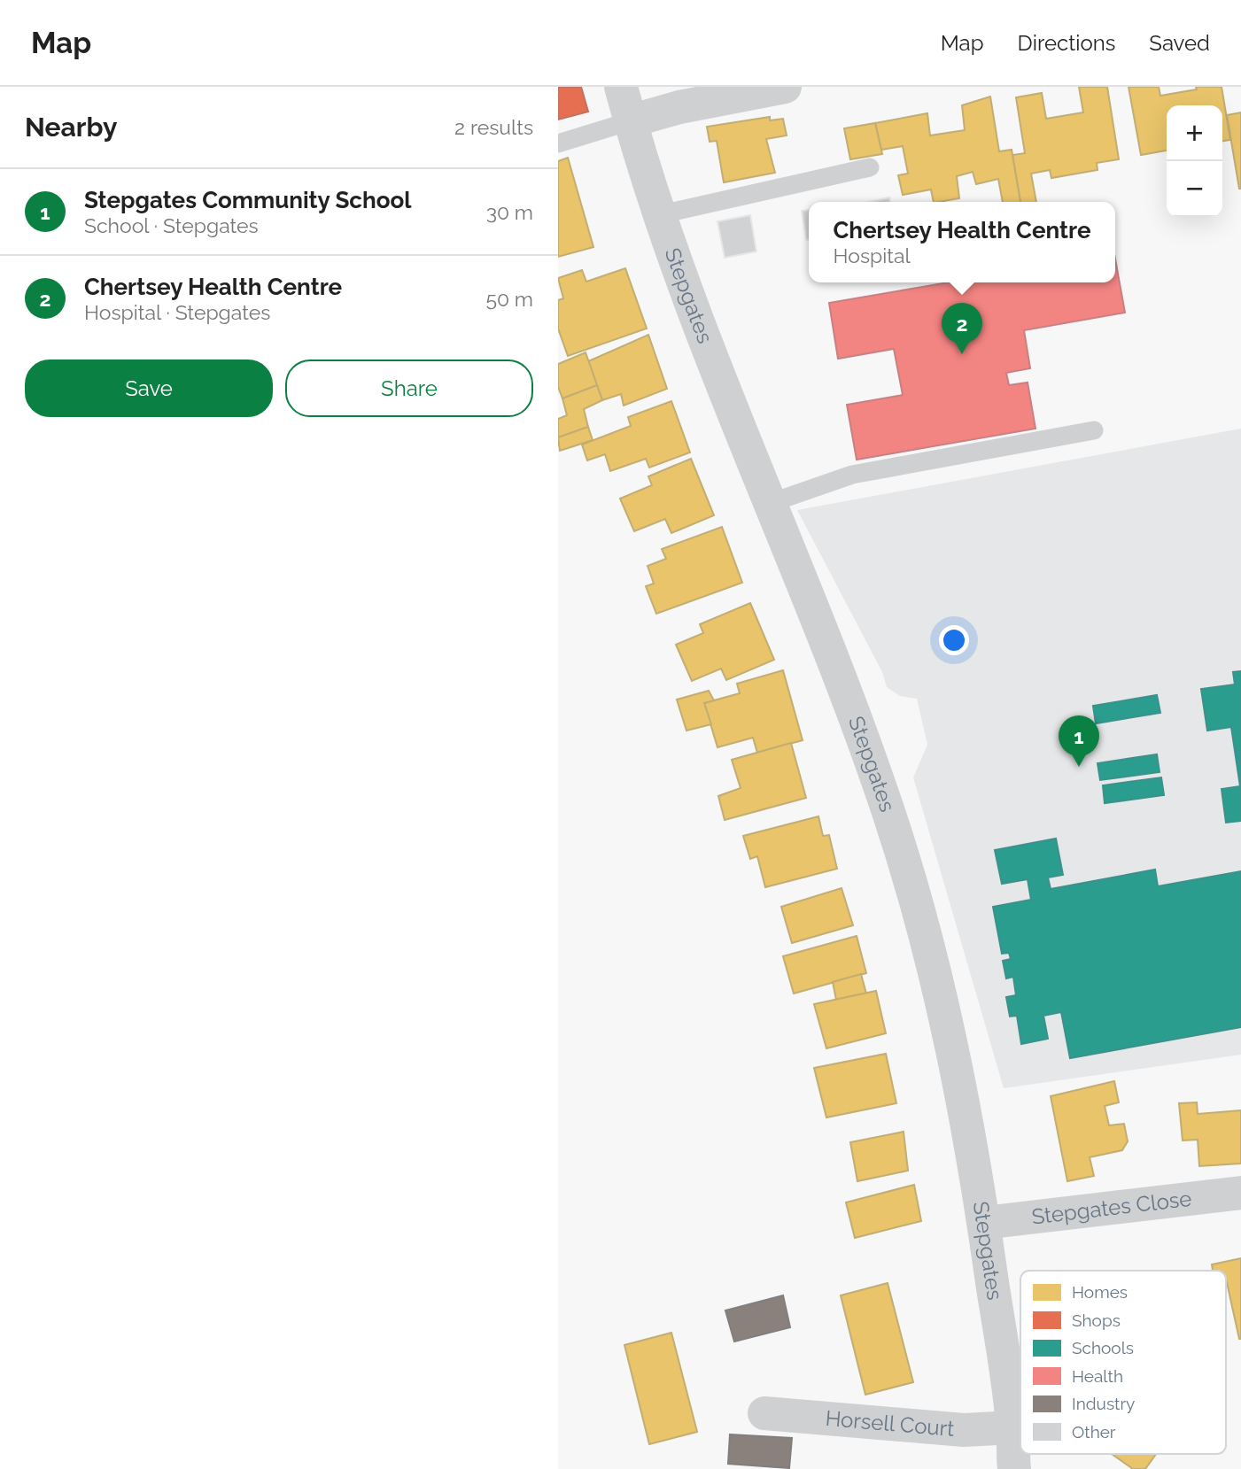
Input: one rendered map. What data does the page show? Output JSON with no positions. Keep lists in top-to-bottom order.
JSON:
{
  "streets": {
    "street": ["Stepgates", "Stepgates Close", "Horsell Court"]
  },
  "crossings": [
    ["Stepgates", "Stepgates Close"],
    ["Stepgates", "Horsell Court"]
  ],
  "legend": [
    "Homes",
    "Shops",
    "Schools",
    "Health",
    "Industry",
    "Other"
  ],
  "page": {
    "header": "Map",
    "nav": ["Map", "Directions", "Saved"],
    "heading": ["Nearby", "2 results"],
    "map_buttons": ["+", "−"],
    "list": [
      {
        "mark": "1",
        "name": "Stepgates Community School",
        "note": "School · Stepgates",
        "value": "30 m"
      },
      {
        "mark": "2",
        "name": "Chertsey Health Centre",
        "note": "Hospital · Stepgates",
        "value": "50 m"
      }
    ],
    "popup": ["Chertsey Health Centre", "Hospital"],
    "pins": ["2", "1"],
    "buttons": ["Save", "Share"]
  }
}
